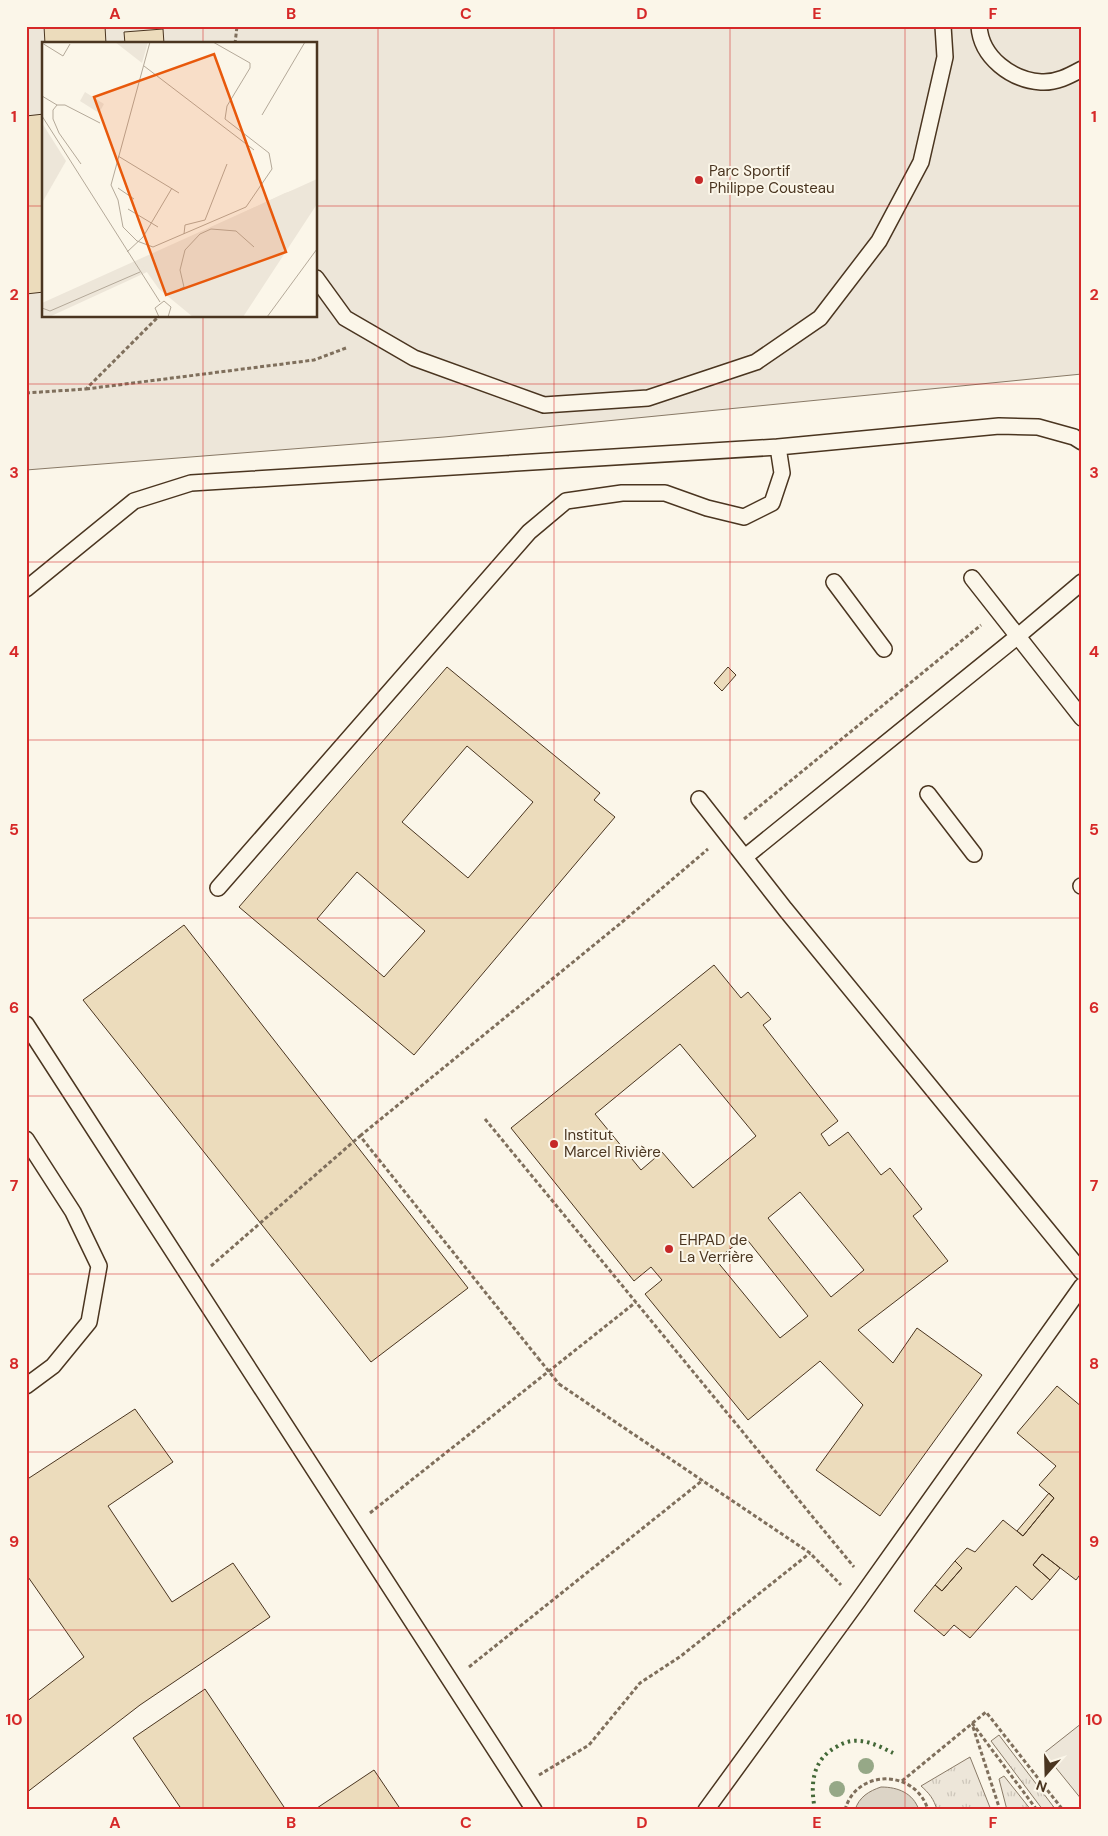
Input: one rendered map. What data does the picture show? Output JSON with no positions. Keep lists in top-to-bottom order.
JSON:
{
  "places": ["Parc Sportif Philippe Cousteau", "Institut Marcel Rivière", "EHPAD de La Verrière"],
  "north": "bottom",
  "grid": {
    "columns": [
      "A",
      "B",
      "C",
      "D",
      "E",
      "F"
    ],
    "rows": [
      "1",
      "2",
      "3",
      "4",
      "5",
      "6",
      "7",
      "8",
      "9",
      "10"
    ]
  }
}
